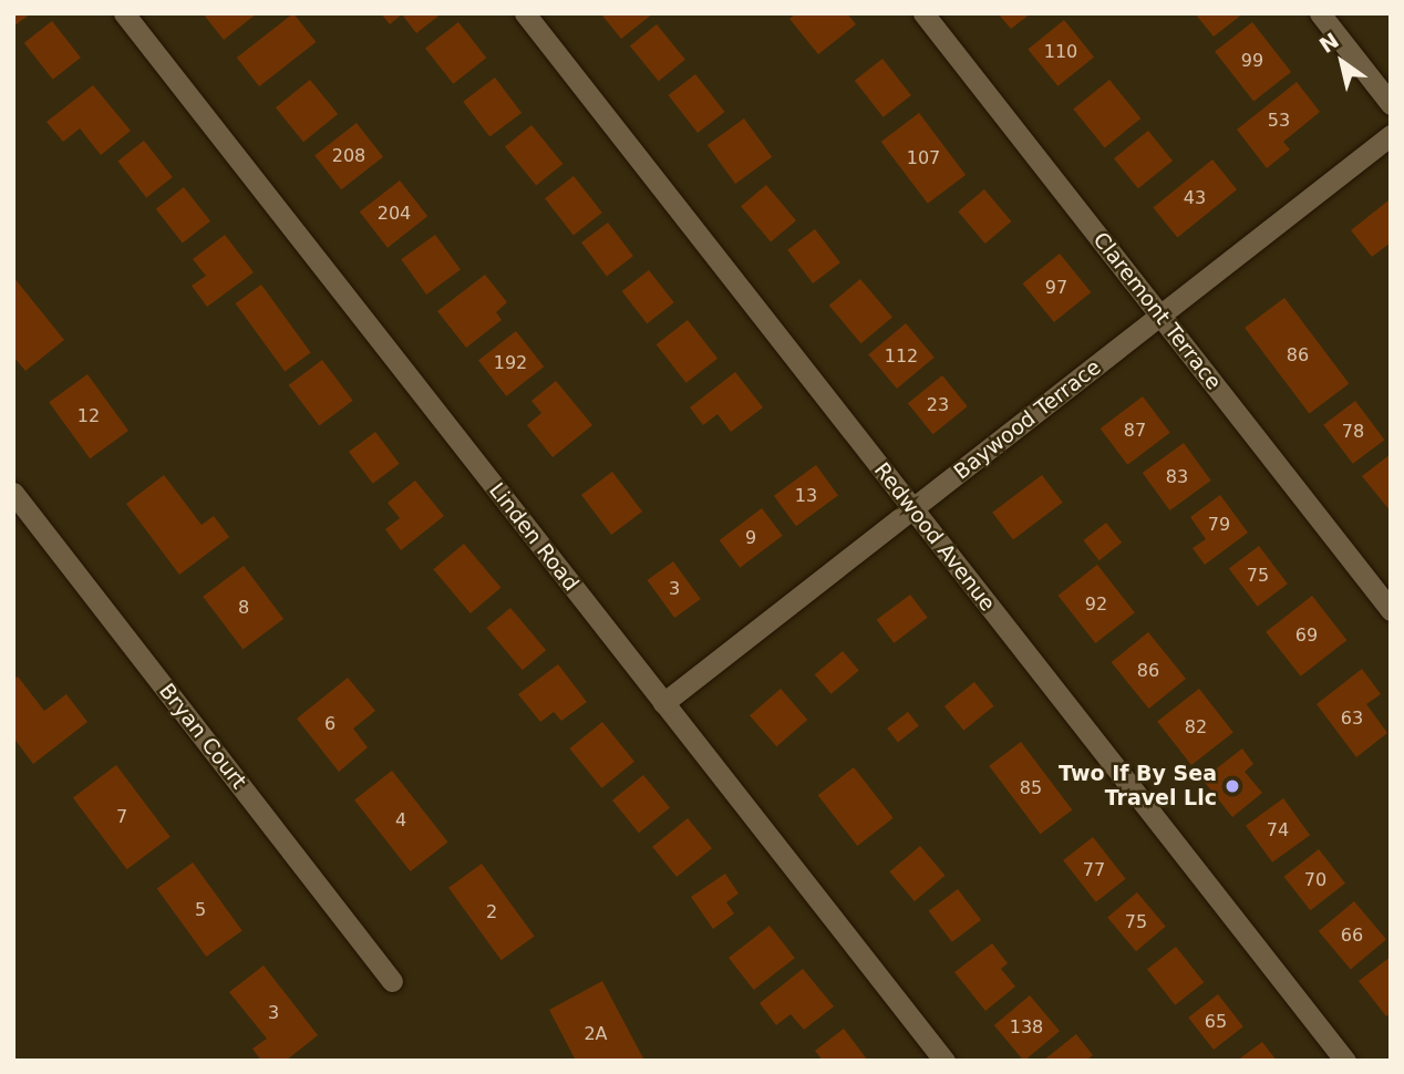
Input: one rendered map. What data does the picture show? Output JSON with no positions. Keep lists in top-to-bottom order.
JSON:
{
  "streets": {
    "street": [
      "Claremont Terrace",
      "Baywood Terrace",
      "Linden Road",
      "Redwood Avenue",
      "Bryan Court"
    ]
  },
  "crossings": [
    ["Claremont Terrace", "Baywood Terrace"],
    ["Baywood Terrace", "Linden Road"],
    ["Baywood Terrace", "Redwood Avenue"]
  ],
  "places": ["Two If By Sea Travel Llc"],
  "house_numbers": [
    "110",
    "99",
    "53",
    "208",
    "107",
    "43",
    "204",
    "97",
    "86",
    "112",
    "192",
    "23",
    "12",
    "87",
    "78",
    "83",
    "13",
    "79",
    "9",
    "75",
    "3",
    "92",
    "8",
    "69",
    "86",
    "63",
    "6",
    "82",
    "85",
    "7",
    "4",
    "74",
    "77",
    "70",
    "5",
    "2",
    "75",
    "66",
    "3",
    "65",
    "138",
    "2A"
  ],
  "north": "top left"
}
